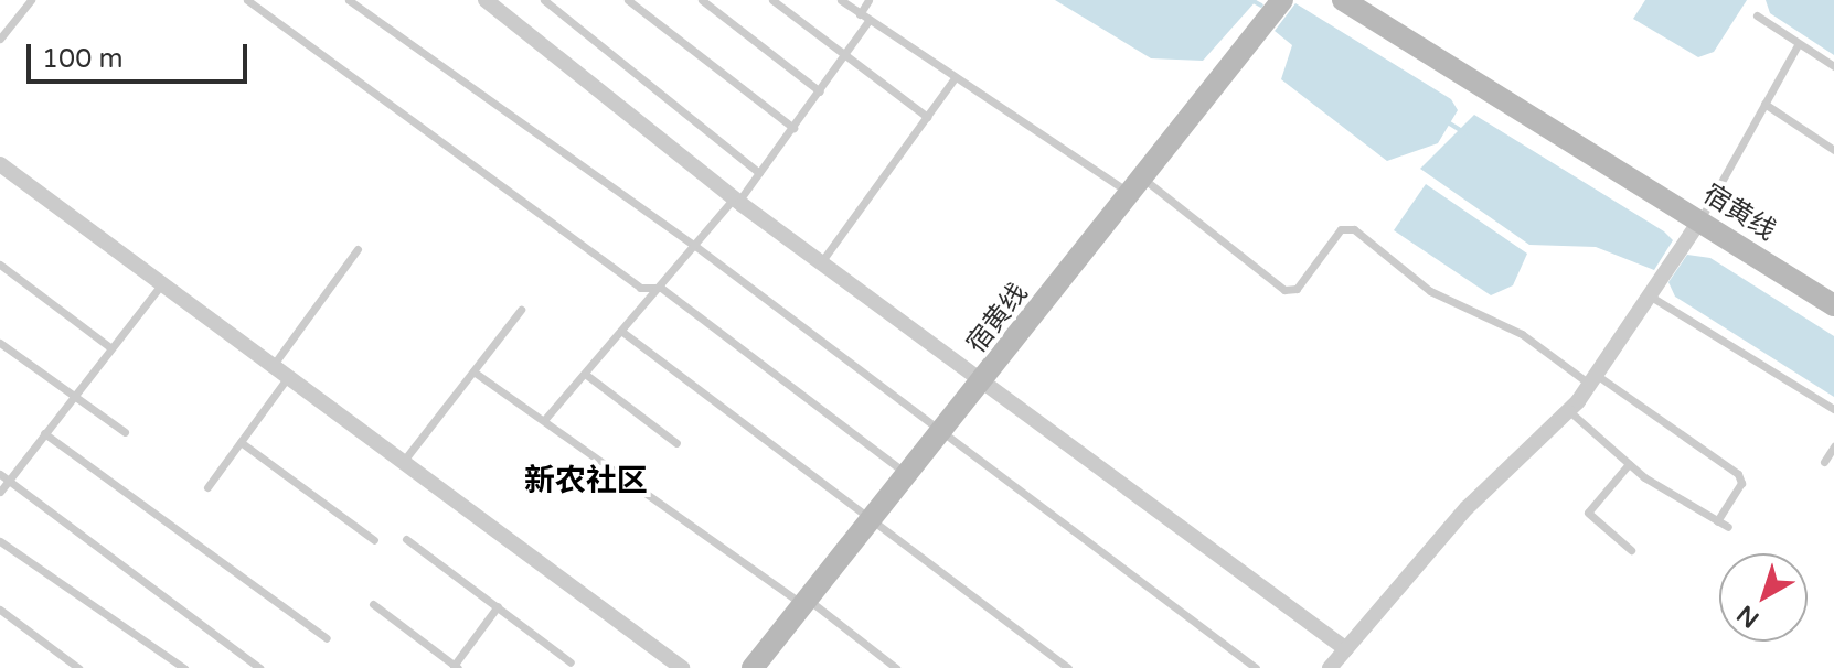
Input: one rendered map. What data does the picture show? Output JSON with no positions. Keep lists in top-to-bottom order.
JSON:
{
  "streets": {
    "main road": ["宿黄线"]
  },
  "districts": ["新农社区"],
  "scale_bar": "100 m",
  "north": "bottom left"
}
